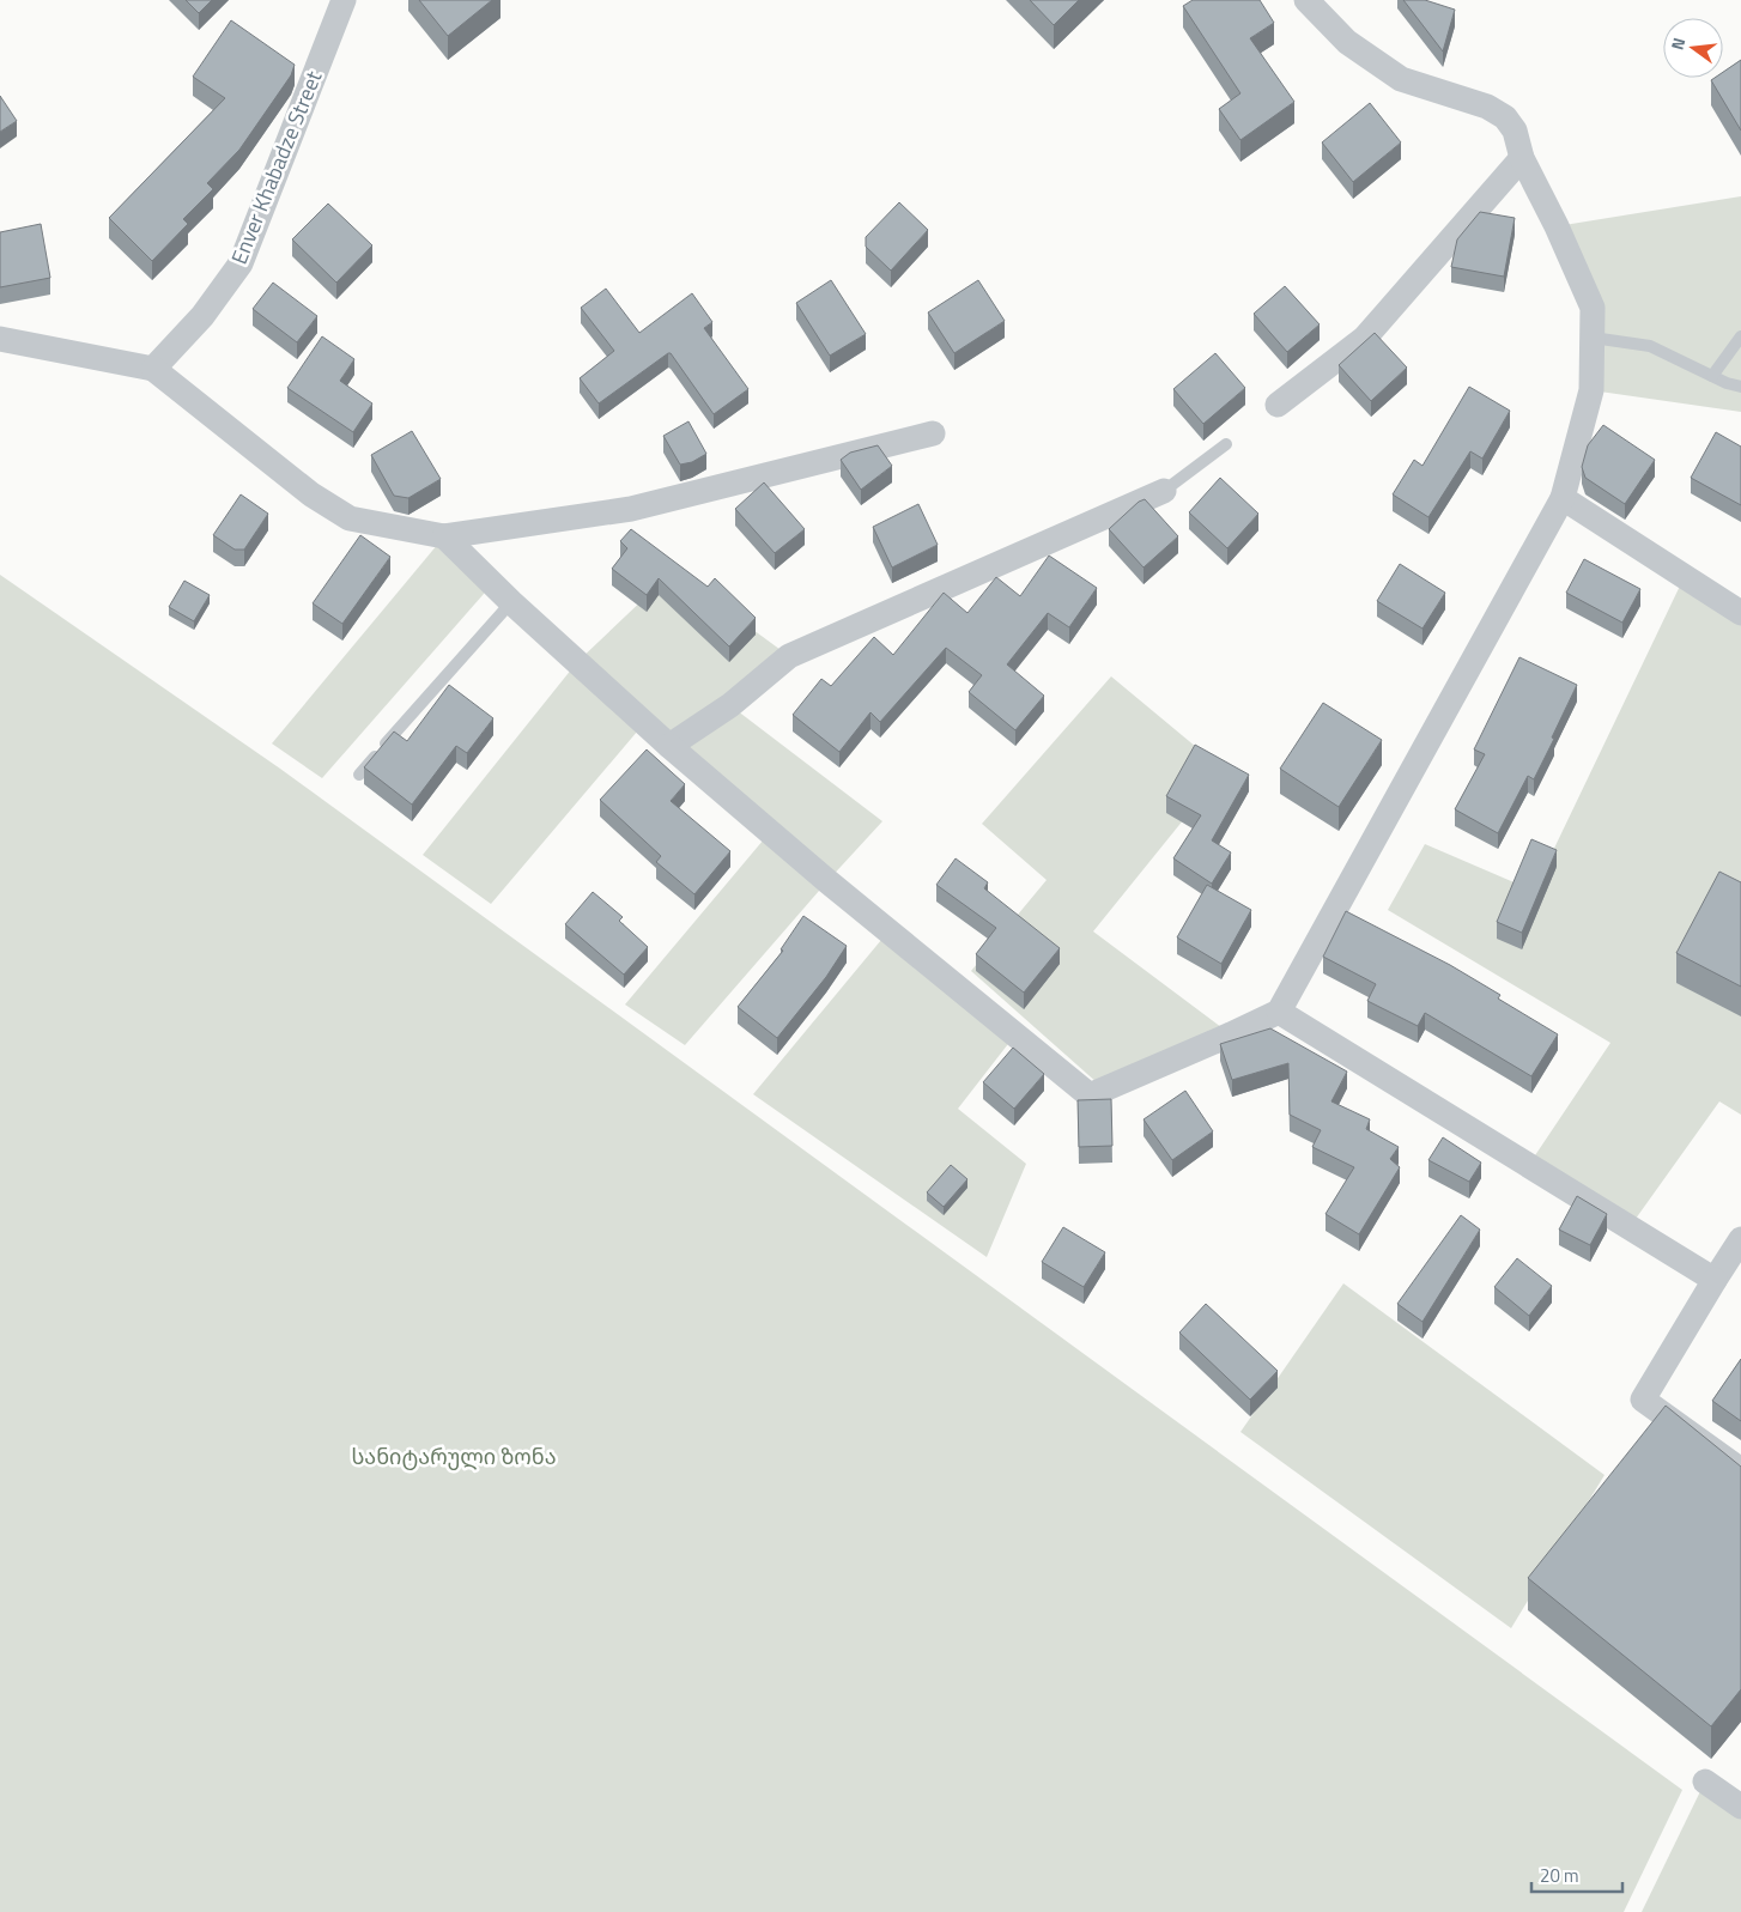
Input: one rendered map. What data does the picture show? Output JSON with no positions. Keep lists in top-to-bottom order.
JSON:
{
  "streets": {
    "street": ["Enver Khabadze Street"]
  },
  "parks": ["სანიტარული ზონა"],
  "scale_bar": "20 m",
  "north": "left"
}
